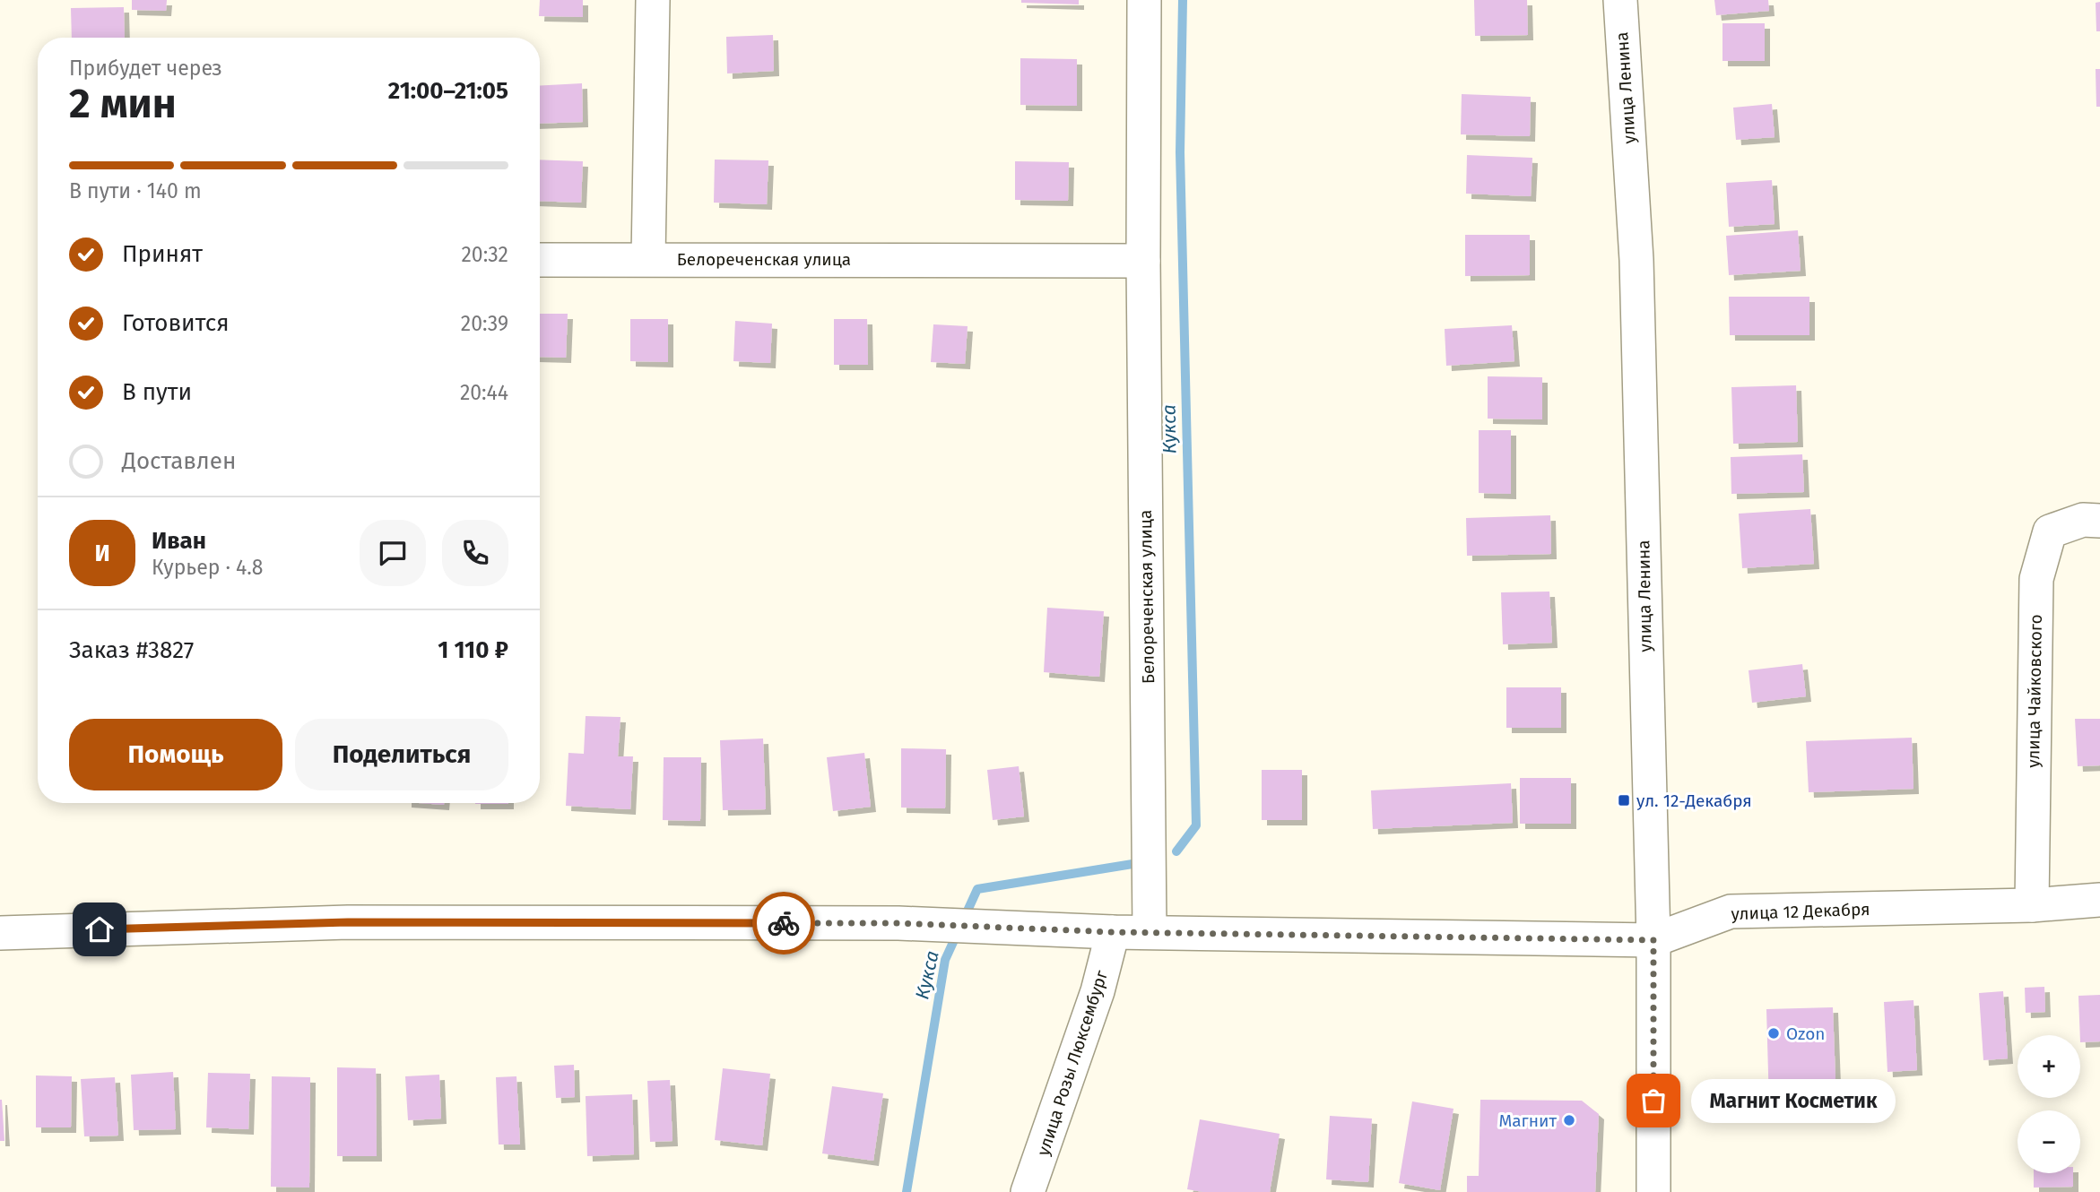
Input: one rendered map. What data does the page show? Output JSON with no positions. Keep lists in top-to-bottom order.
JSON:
{
  "streets": {
    "street": [
      "улица Ленина",
      "Белореченская улица",
      "улица Чайковского",
      "улица 12 Декабря",
      "улица Розы Люксембург"
    ]
  },
  "crossings": [
    ["улица Ленина", "улица 12 Декабря"],
    ["Белореченская улица", "улица 12 Декабря"],
    ["улица Чайковского", "улица 12 Декабря"],
    ["улица 12 Декабря", "улица Розы Люксембург"]
  ],
  "water": ["Кукса"],
  "places": {
    "transit": ["ул. 12-Декабря"],
    "other": ["Ozon", "Магнит Косметик", "Магнит"]
  },
  "page": {
    "heading": ["2 мин", "Прибудет через", "21:00–21:05"],
    "panel": [
      "Иван",
      "Курьер · 4.8",
      "Заказ #3827",
      "1 110 ₽"
    ],
    "bar": "В пути · 140 m",
    "list": [
      ["Принят", "20:32"],
      ["Готовится", "20:39"],
      ["В пути", "20:44"],
      "Доставлен"
    ],
    "round": "И",
    "buttons": ["Помощь", "Поделиться"],
    "map_buttons": ["+", "−"],
    "bubble": "Магнит Косметик"
  }
}
